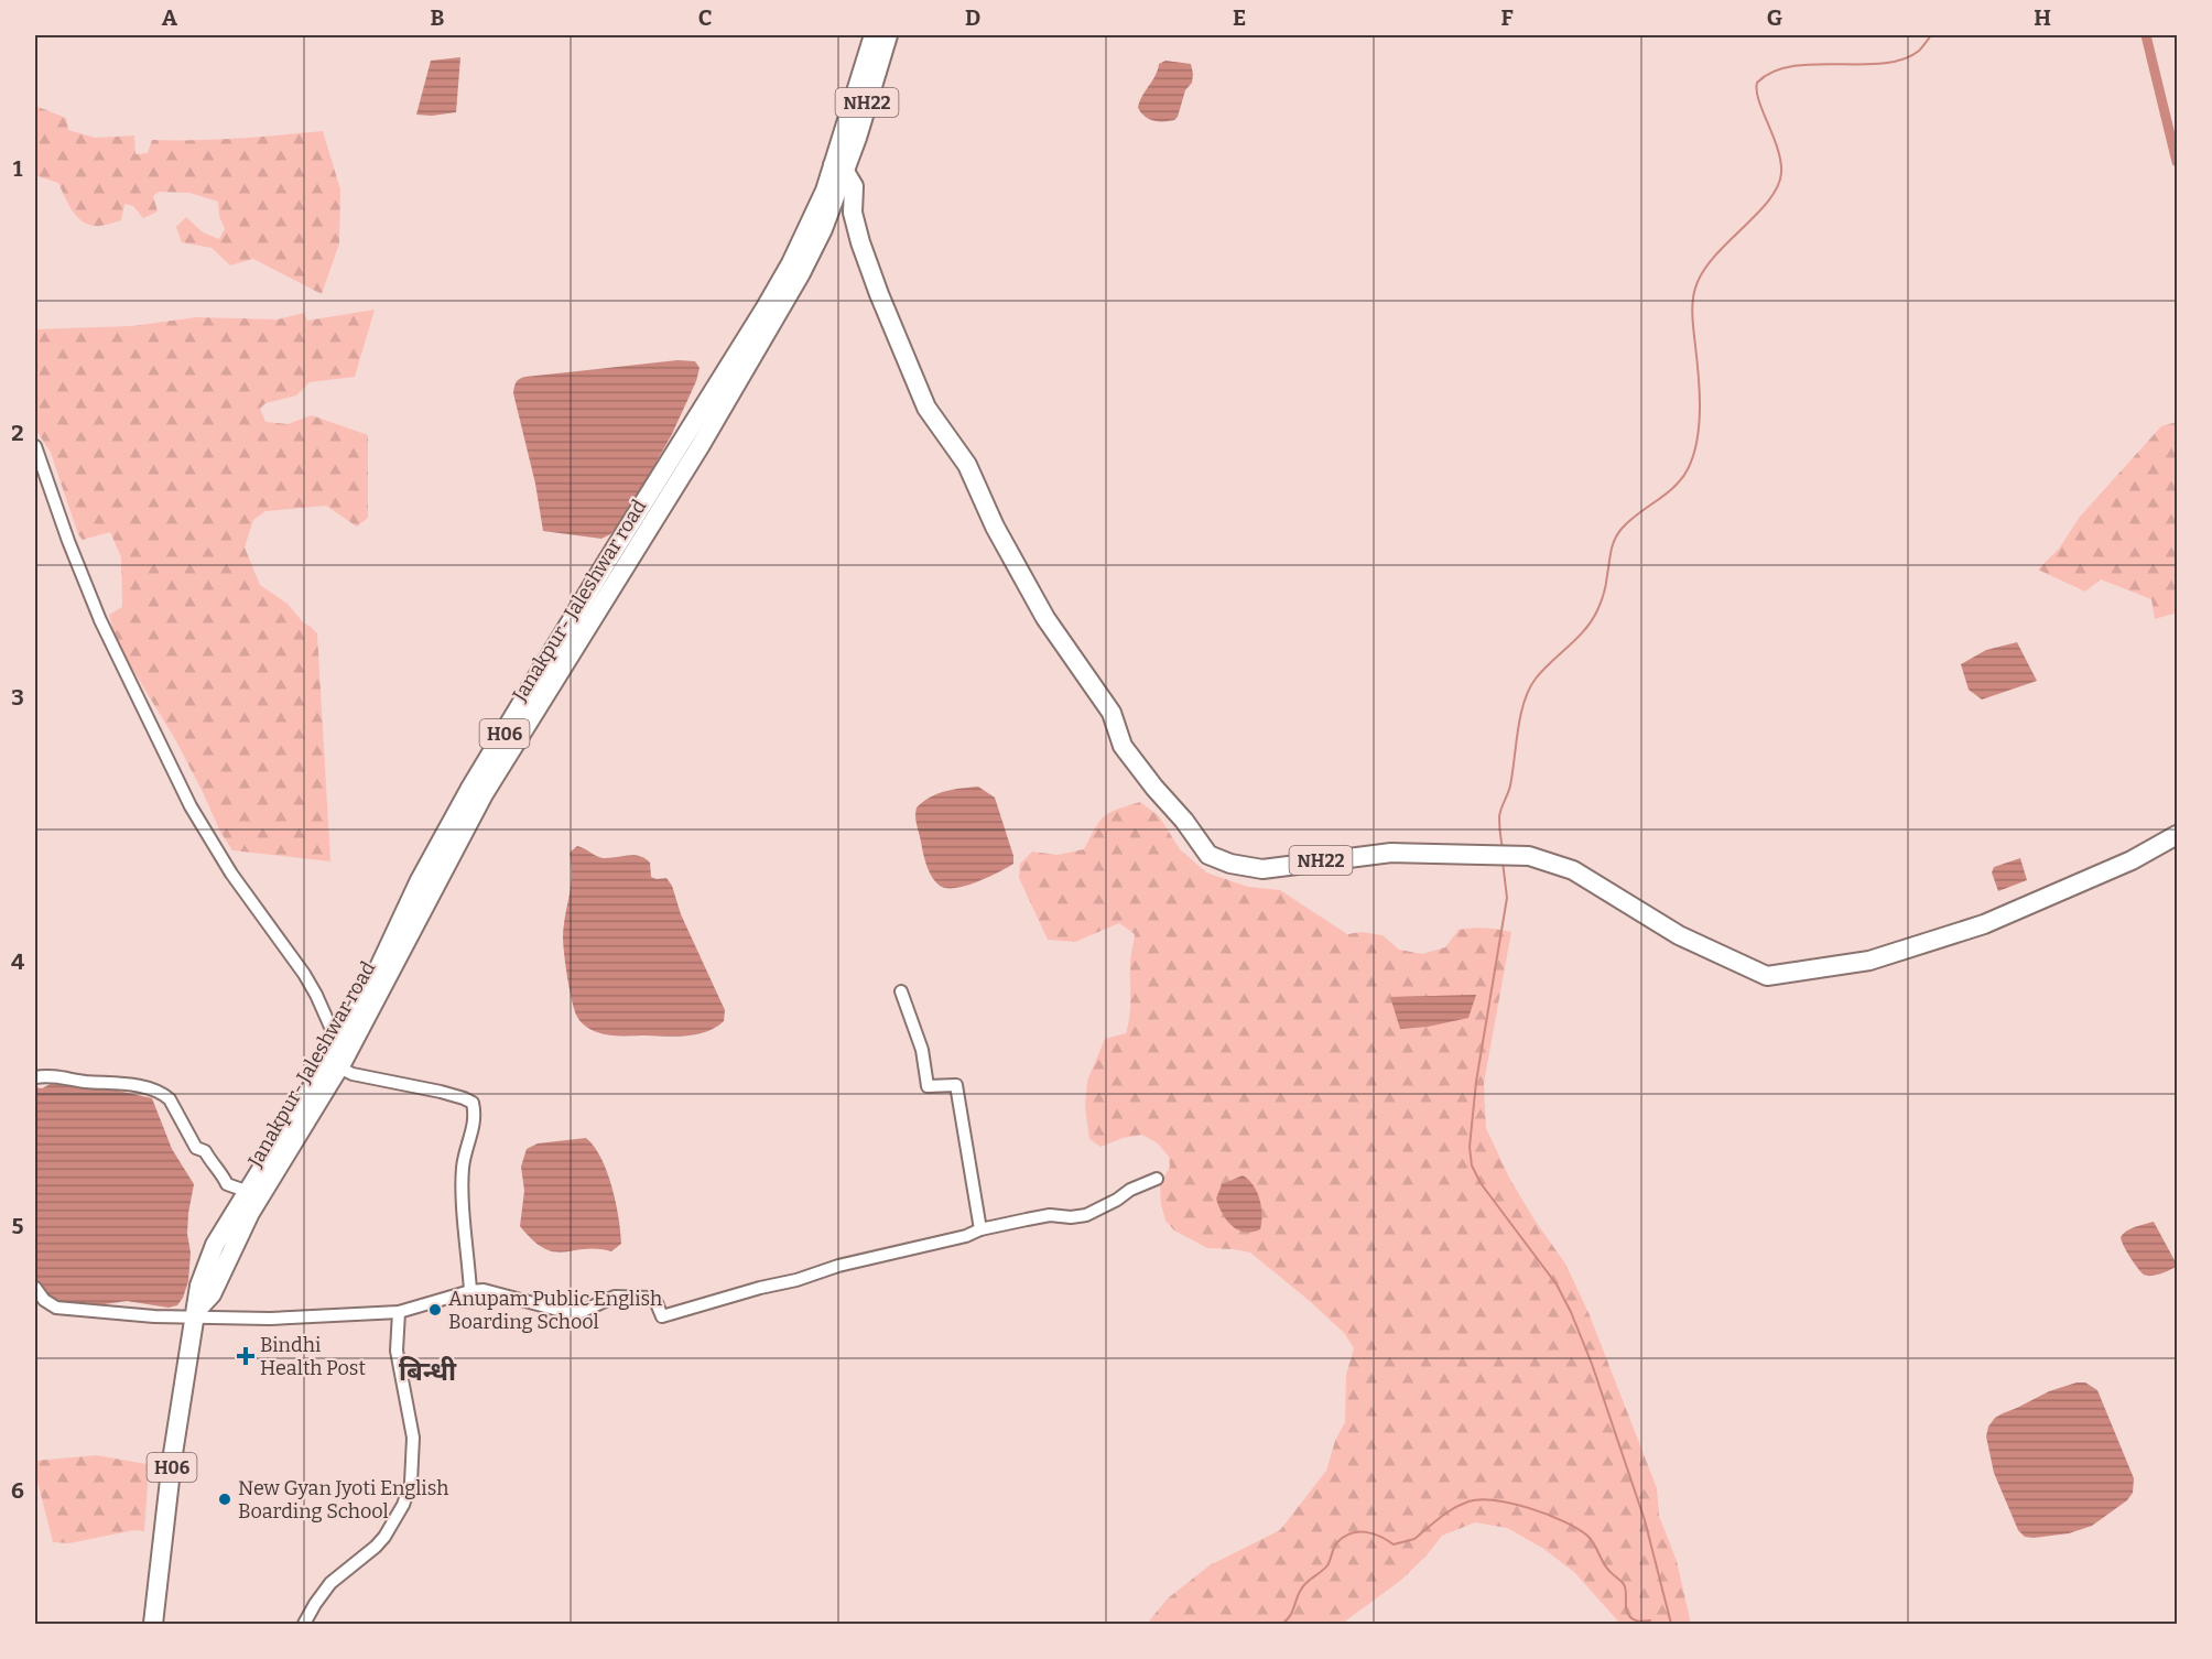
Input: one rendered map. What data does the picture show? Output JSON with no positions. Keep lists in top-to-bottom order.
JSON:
{
  "streets": {
    "main road": ["NH22", "Janakpur- Jaleshwar road", "H06"]
  },
  "crossings": [
    ["NH22", "Janakpur- Jaleshwar road"]
  ],
  "districts": ["बिन्धी"],
  "places": {
    "other": ["Anupam Public English Boarding School", "New Gyan Jyoti English Boarding School"],
    "health": ["Bindhi Health Post"]
  },
  "grid": {
    "columns": [
      "A",
      "B",
      "C",
      "D",
      "E",
      "F",
      "G",
      "H"
    ],
    "rows": [
      "1",
      "2",
      "3",
      "4",
      "5",
      "6"
    ]
  }
}
